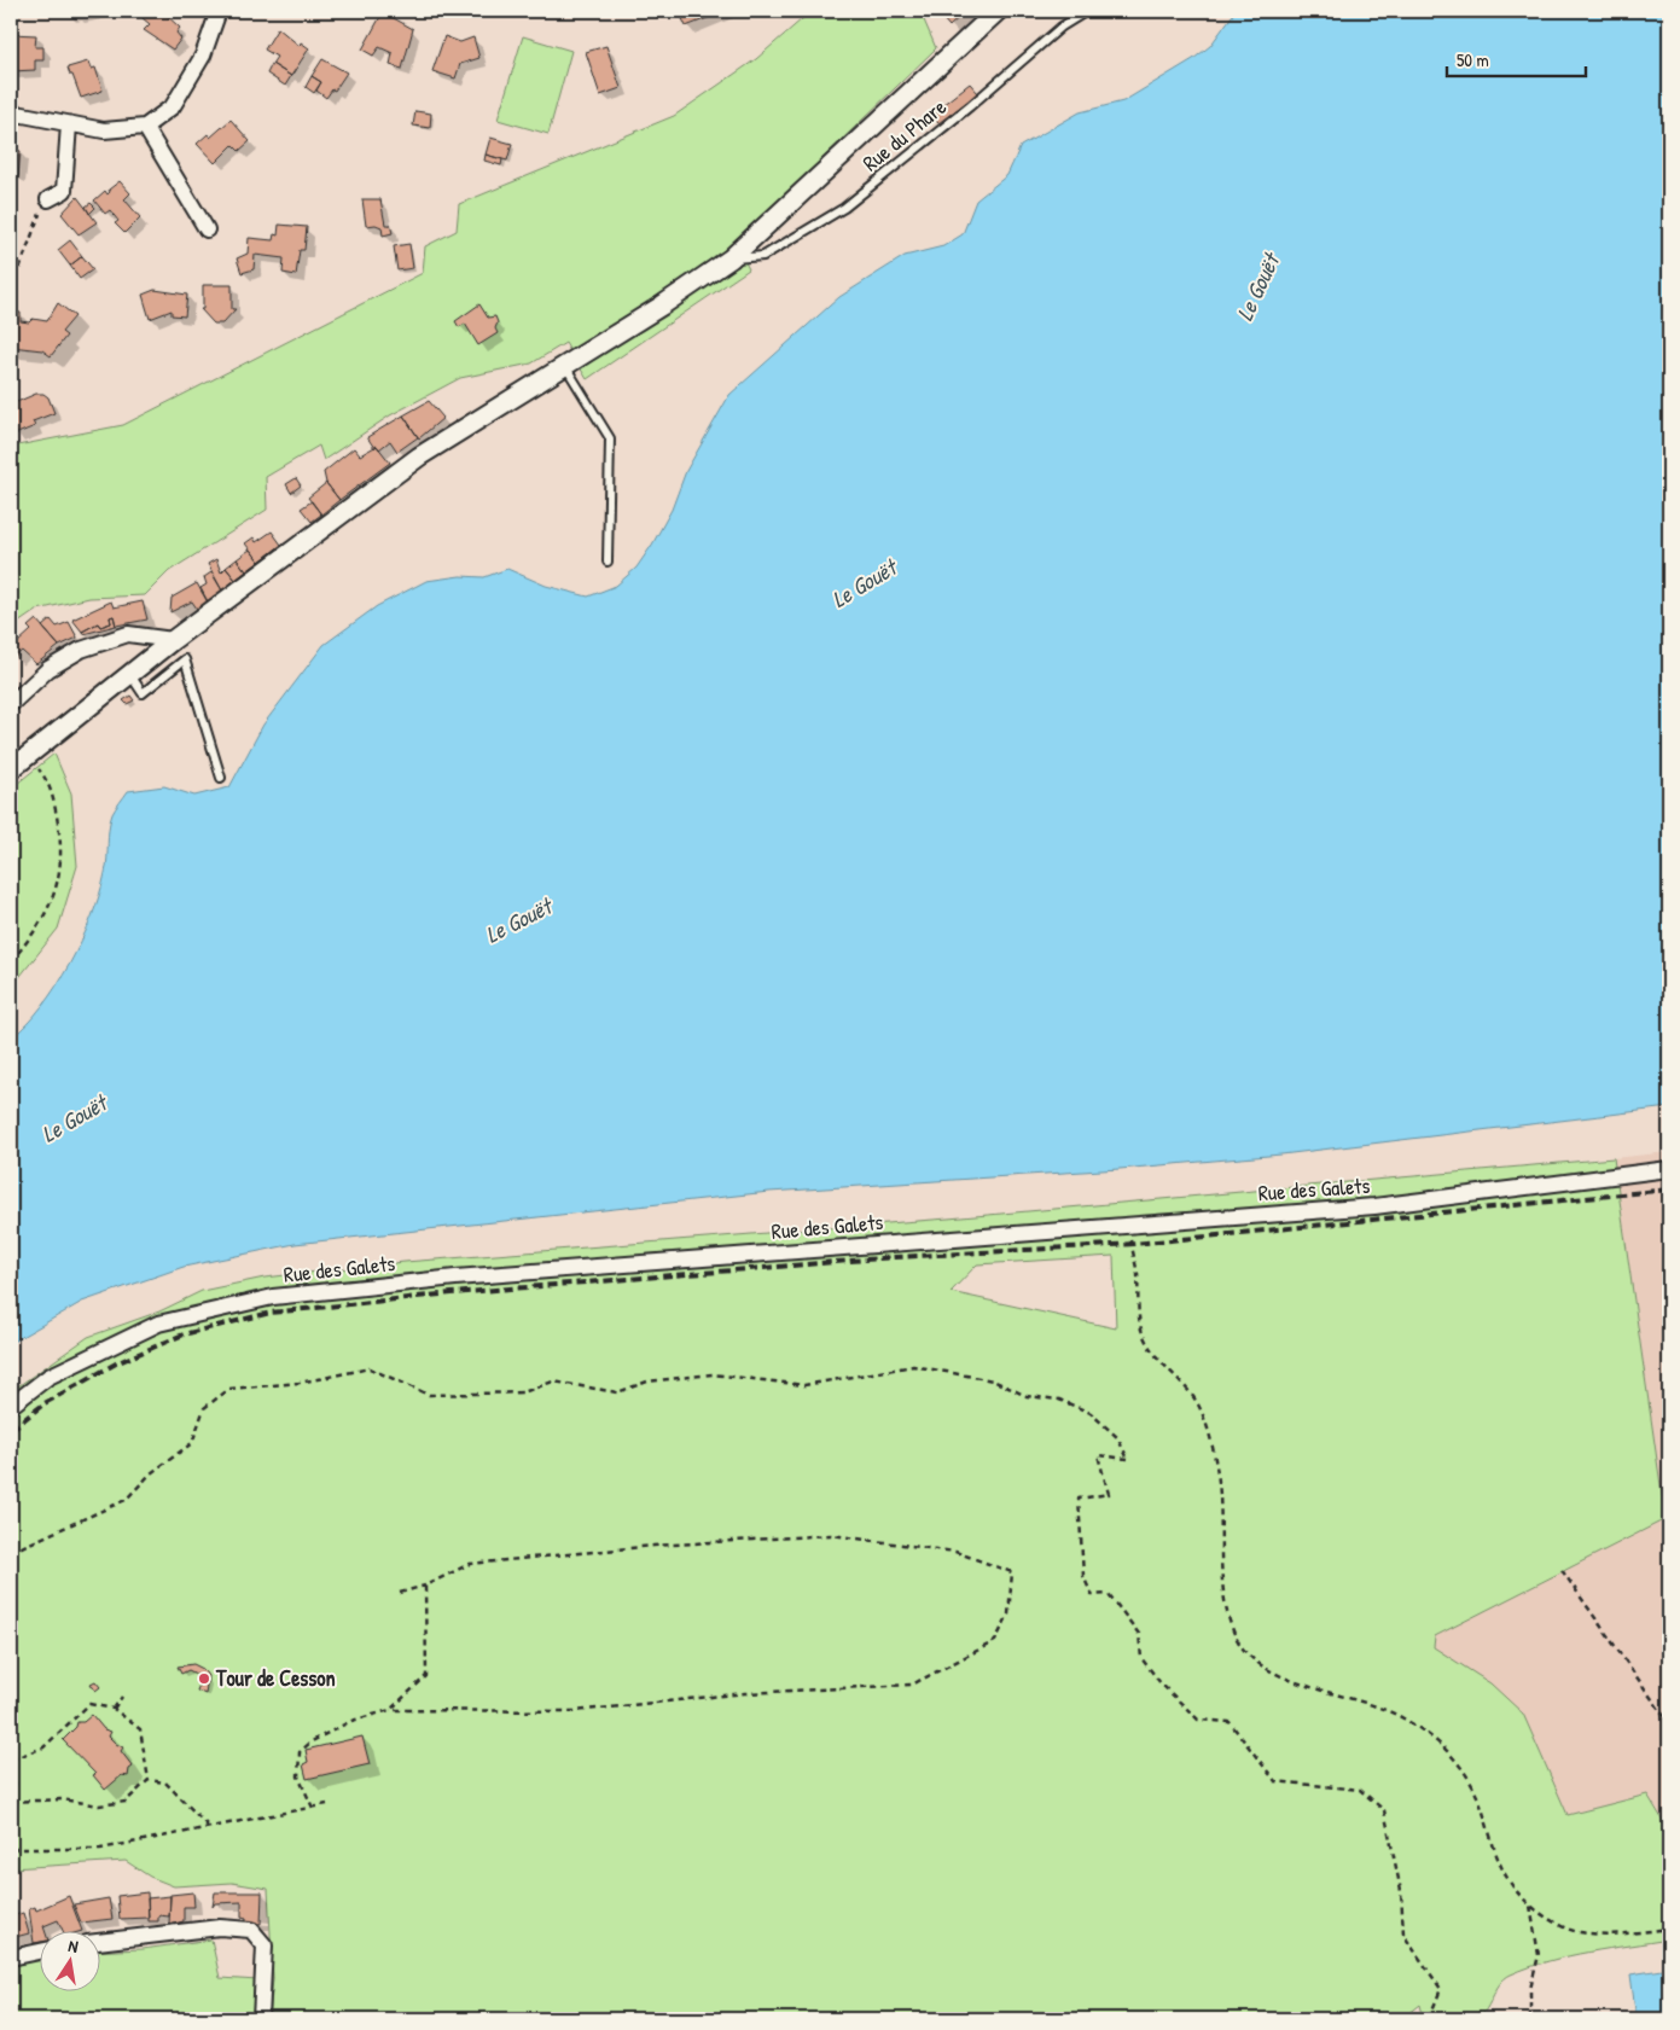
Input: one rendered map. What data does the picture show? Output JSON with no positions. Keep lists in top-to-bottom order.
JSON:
{
  "streets": {
    "street": ["Rue des Galets"],
    "lane": ["Rue du Phare"]
  },
  "water": ["Le Gouët"],
  "places": ["Tour de Cesson"],
  "scale_bar": "50 m",
  "north": "top"
}
